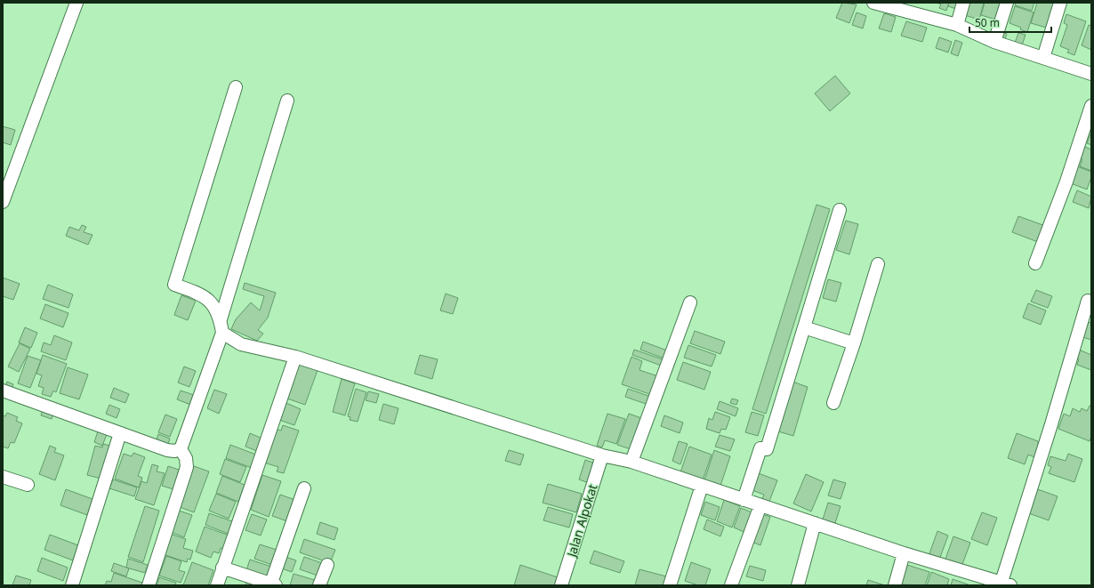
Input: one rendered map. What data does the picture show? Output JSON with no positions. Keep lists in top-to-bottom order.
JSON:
{
  "streets": {
    "street": ["Jalan Alpokat"]
  },
  "scale_bar": "50 m"
}
